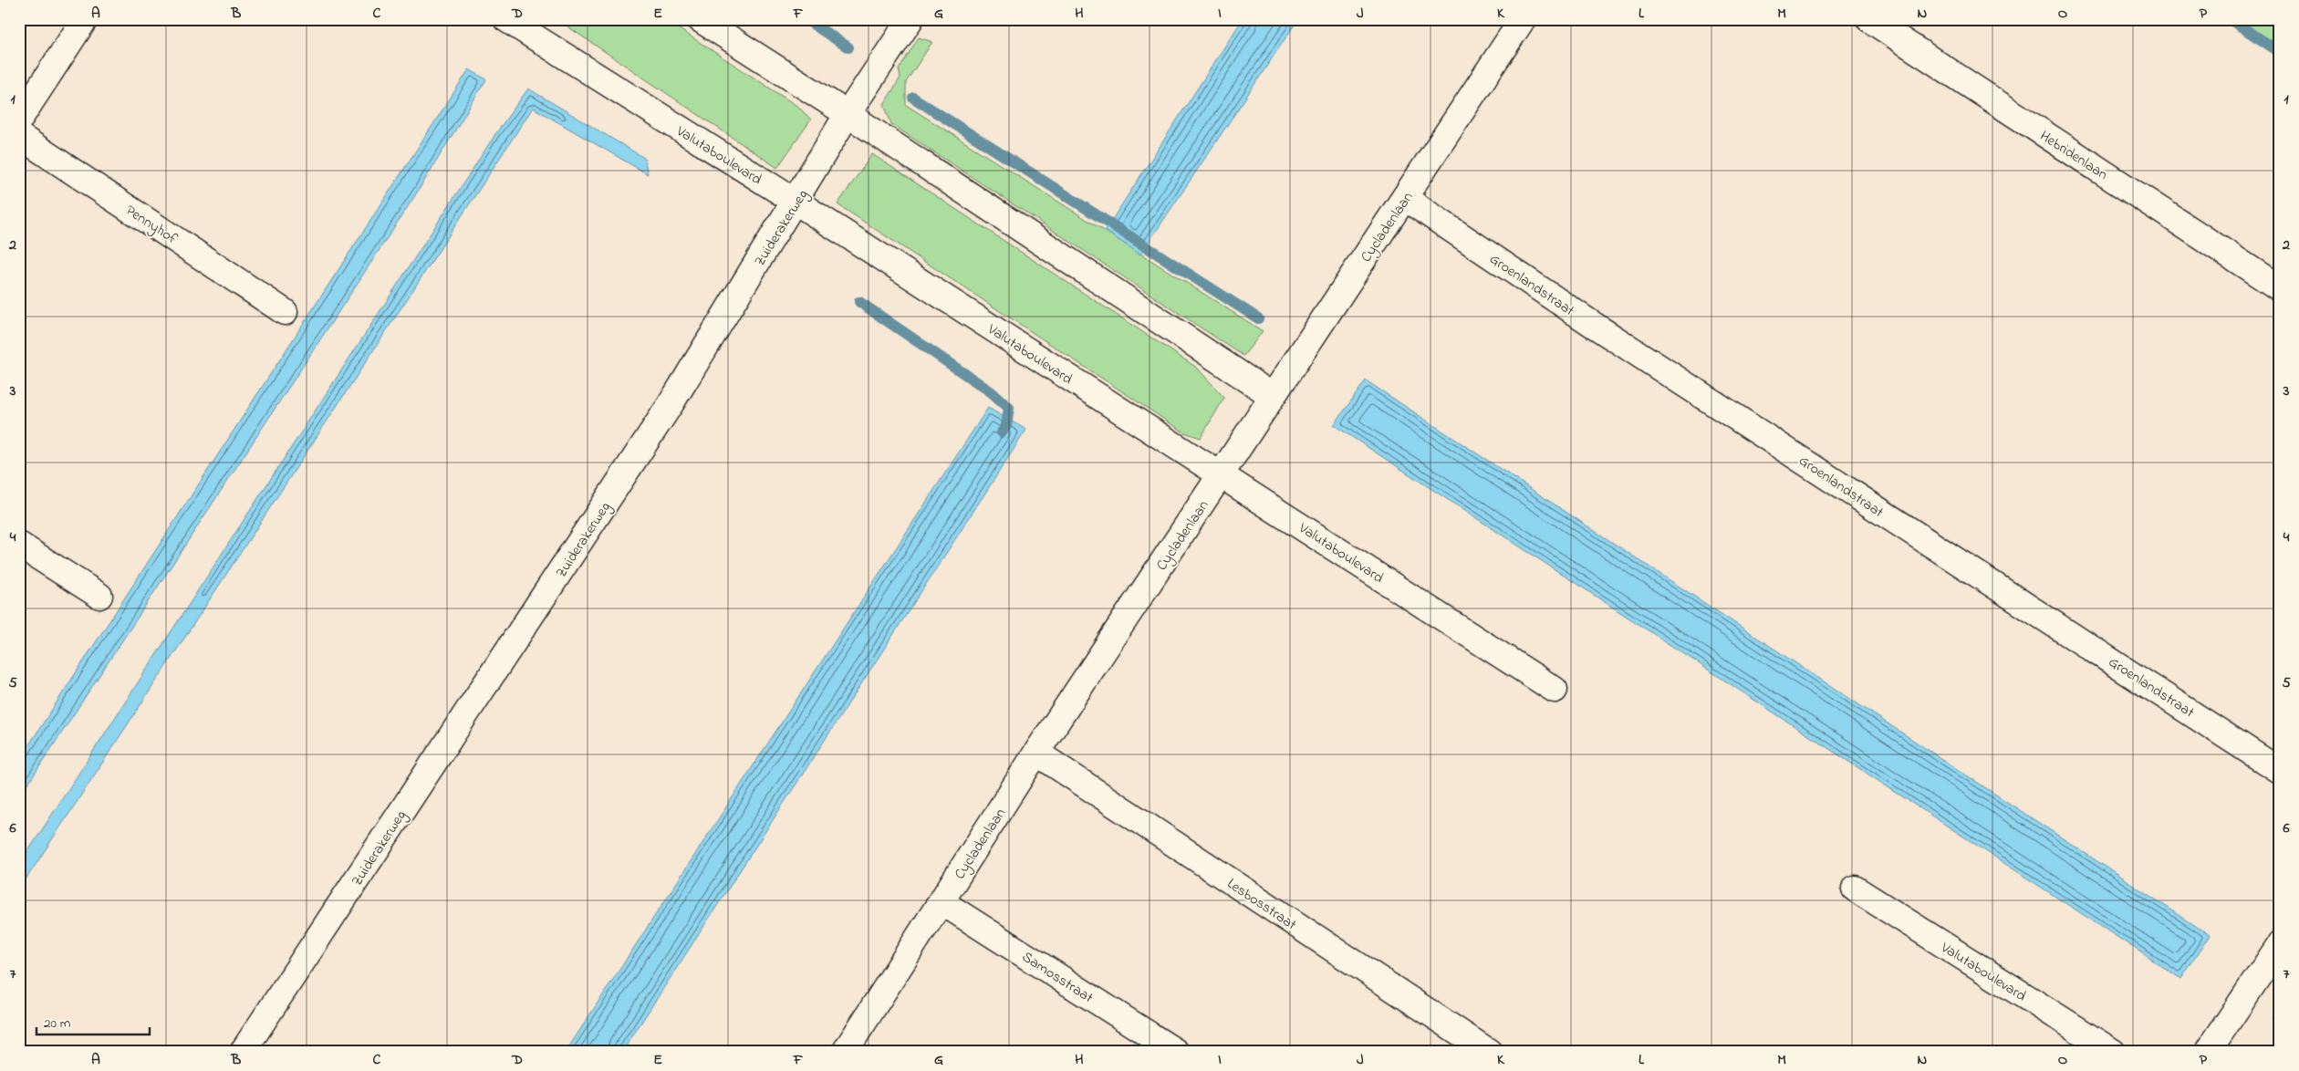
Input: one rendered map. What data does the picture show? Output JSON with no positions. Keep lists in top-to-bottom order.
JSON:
{
  "streets": {
    "street": [
      "Valutaboulevard",
      "Hebridenlaan",
      "Pennyhof",
      "Cycladenlaan",
      "Zuiderakerweg",
      "Groenlandstraat",
      "Lesbosstraat",
      "Samosstraat"
    ]
  },
  "crossings": [
    ["Valutaboulevard", "Cycladenlaan"],
    ["Valutaboulevard", "Zuiderakerweg"],
    ["Cycladenlaan", "Groenlandstraat"],
    ["Cycladenlaan", "Lesbosstraat"],
    ["Cycladenlaan", "Samosstraat"]
  ],
  "scale_bar": "20 m",
  "grid": {
    "columns": [
      "A",
      "B",
      "C",
      "D",
      "E",
      "F",
      "G",
      "H",
      "I",
      "J",
      "K",
      "L",
      "M",
      "N",
      "O",
      "P"
    ],
    "rows": [
      "1",
      "2",
      "3",
      "4",
      "5",
      "6",
      "7"
    ]
  }
}
